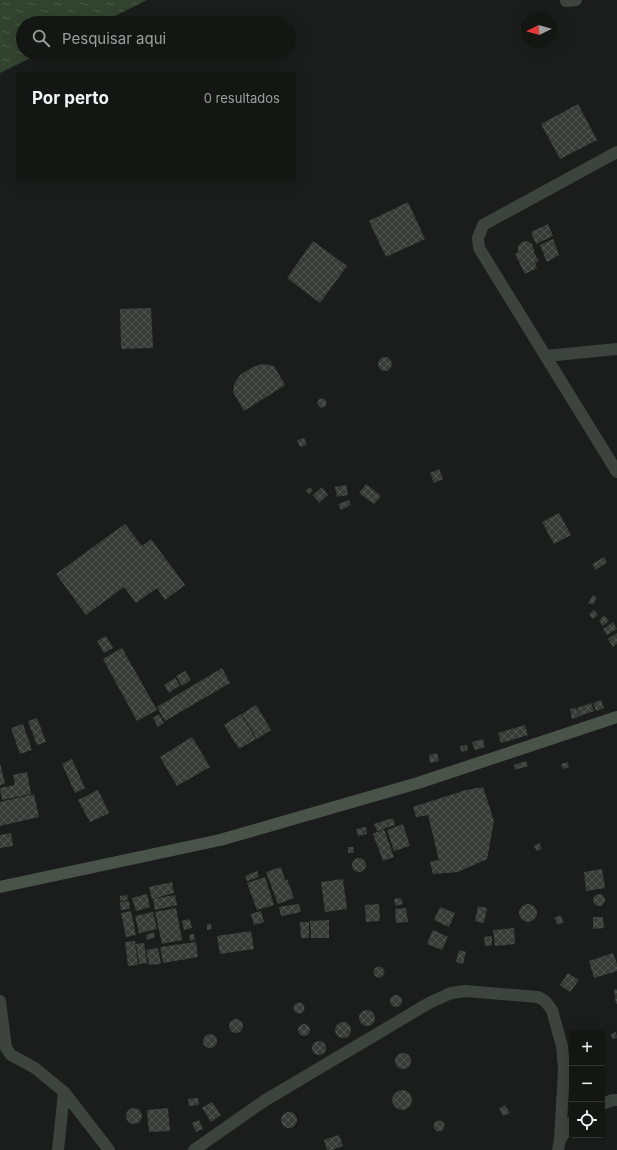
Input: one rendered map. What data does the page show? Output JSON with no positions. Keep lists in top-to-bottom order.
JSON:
{
  "north": "left",
  "page": {
    "search": "Pesquisar aqui",
    "heading": ["Por perto", "0 resultados"],
    "map_buttons": ["+", "−"]
  }
}
